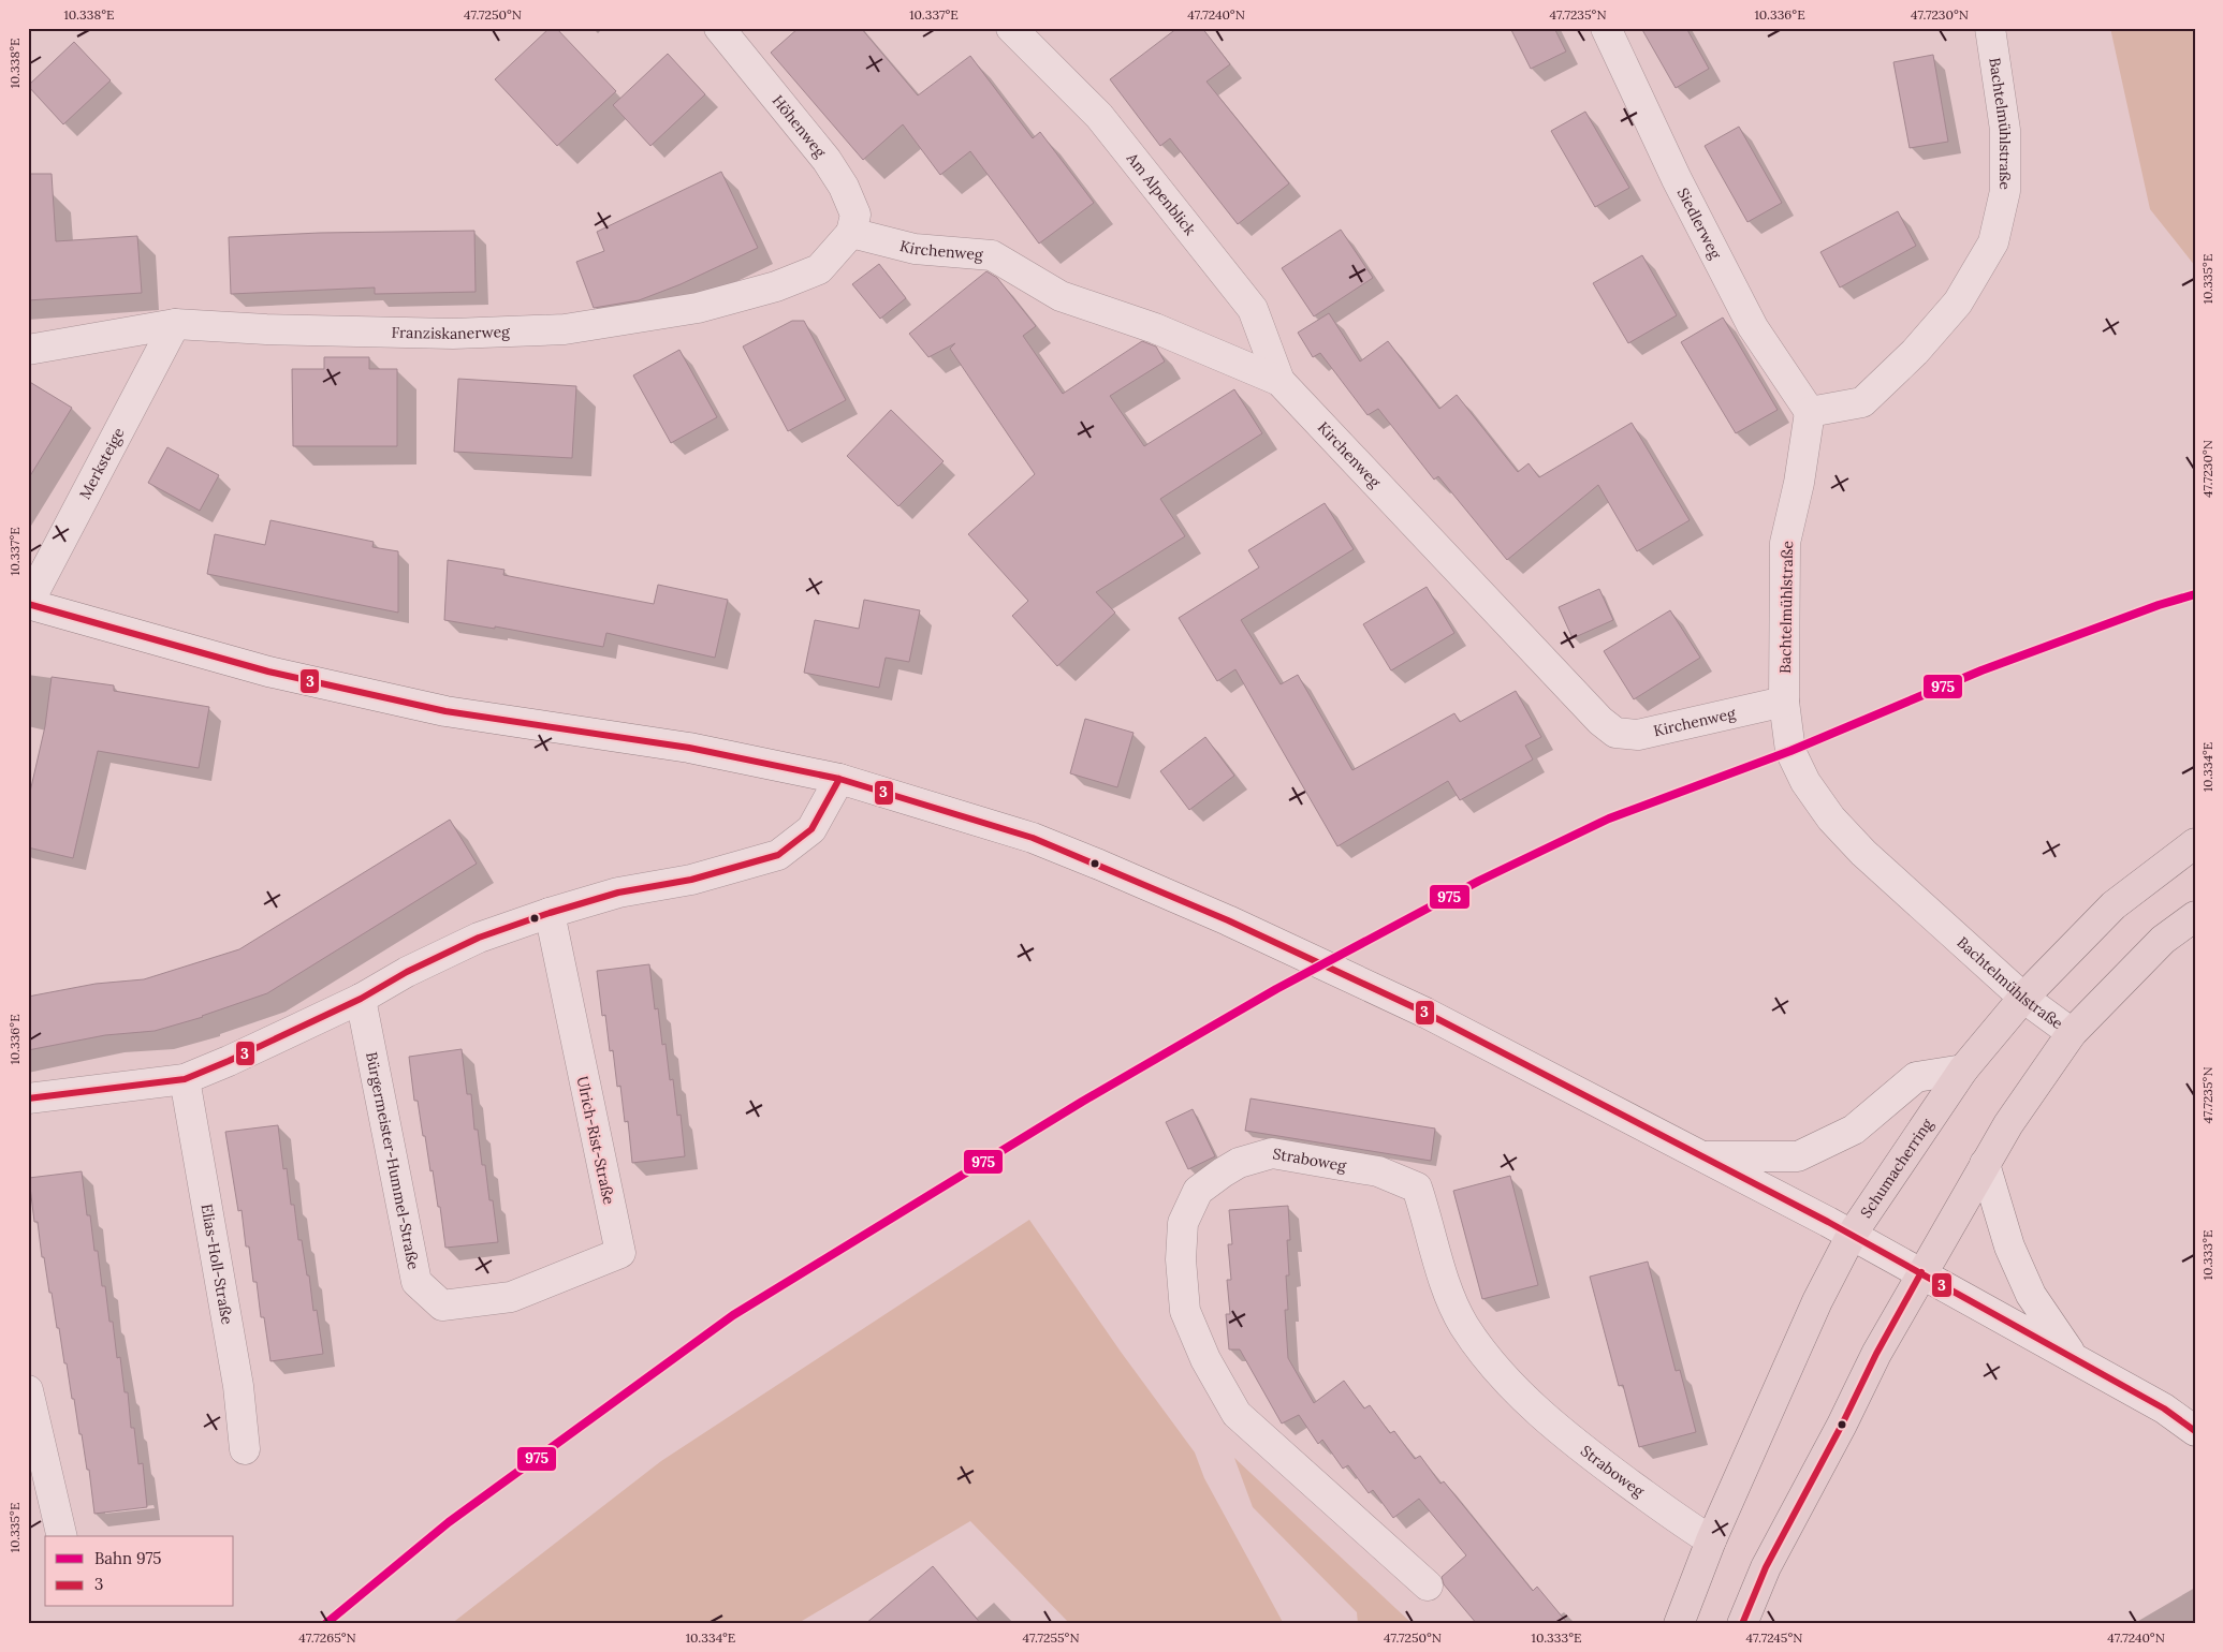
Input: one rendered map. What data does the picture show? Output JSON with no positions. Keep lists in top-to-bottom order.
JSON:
{
  "streets": {
    "main road": ["Schumacherring"],
    "street": [
      "Bachtelmühlstraße",
      "Höhenweg",
      "Am Alpenblick",
      "Siedlerweg",
      "Kirchenweg",
      "Franziskanerweg",
      "Merksteige",
      "Ulrich-Rist-Straße",
      "Bürgermeister-Hummel-Straße",
      "Straboweg",
      "Elias-Holl-Straße"
    ]
  },
  "crossings": [
    ["Bachtelmühlstraße", "Siedlerweg"],
    ["Bachtelmühlstraße", "Kirchenweg"],
    ["Bachtelmühlstraße", "Schumacherring"],
    ["Höhenweg", "Kirchenweg"],
    ["Höhenweg", "Franziskanerweg"],
    ["Am Alpenblick", "Kirchenweg"],
    ["Kirchenweg", "Franziskanerweg"],
    ["Franziskanerweg", "Merksteige"],
    ["Ulrich-Rist-Straße", "Bürgermeister-Hummel-Straße"],
    ["Straboweg", "Schumacherring"]
  ],
  "lines": ["rail line 975", "transit line 3"],
  "legend": ["Bahn 975", "3"],
  "coordinates": [
    "10.338°E",
    "47.7250°N",
    "10.337°E",
    "47.7240°N",
    "47.7235°N",
    "10.336°E",
    "47.7230°N",
    "10.335°E",
    "10.334°E",
    "10.333°E",
    "47.7265°N",
    "47.7255°N",
    "47.7245°N"
  ]
}
